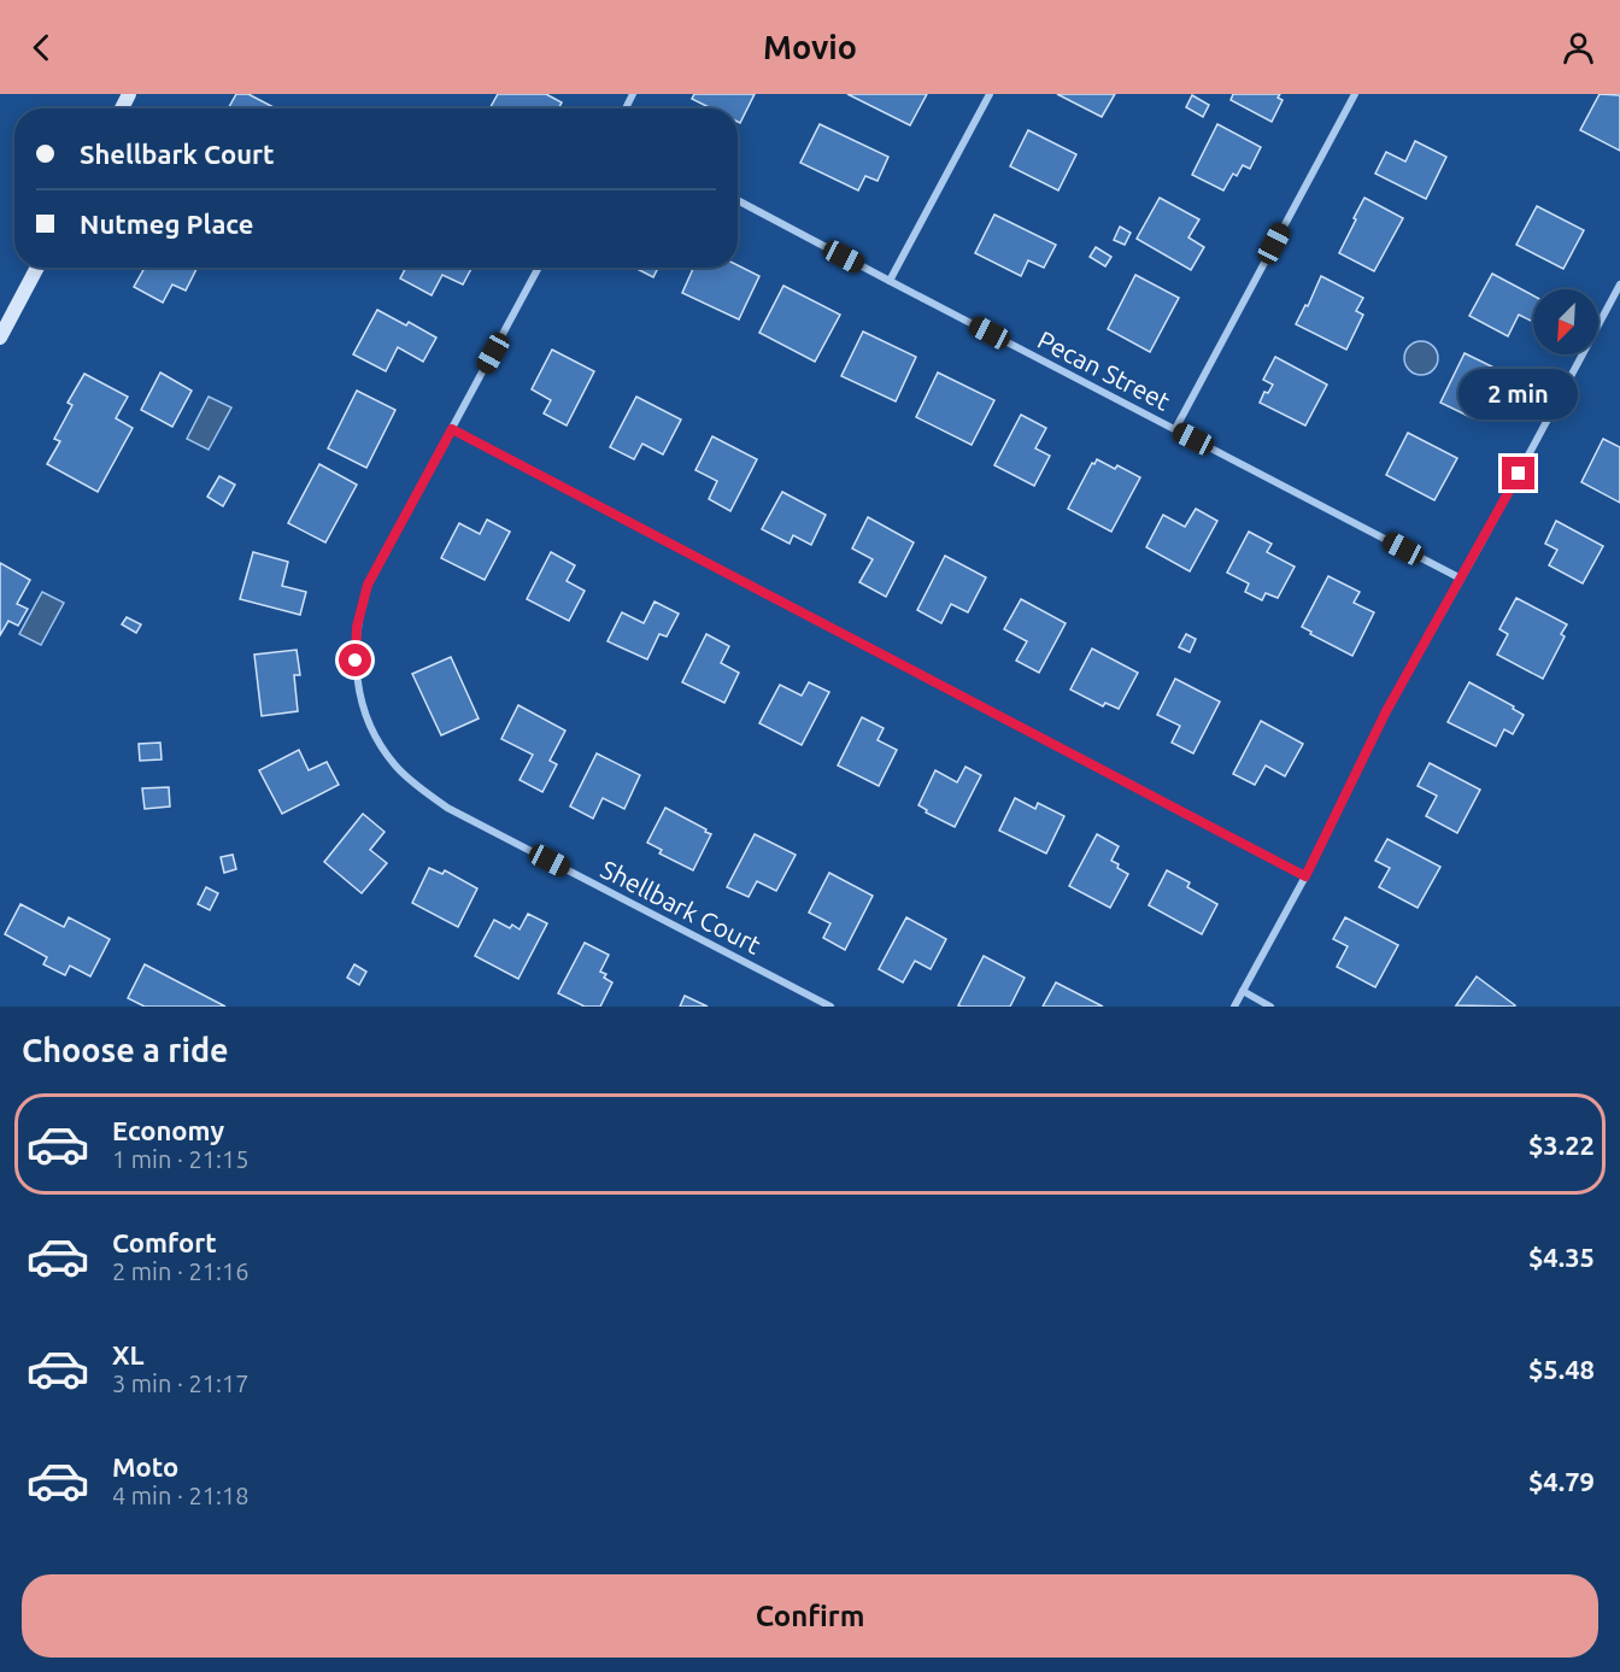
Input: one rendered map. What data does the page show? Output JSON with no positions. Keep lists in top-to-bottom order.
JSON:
{
  "streets": {
    "street": ["Pecan Street", "Shellbark Court"]
  },
  "north": "bottom left",
  "page": {
    "header": "Movio",
    "banner": ["Shellbark Court", "Nutmeg Place"],
    "bubble": "2 min",
    "heading": "Choose a ride",
    "list": [
      {
        "name": "Economy",
        "note": "1 min · 21:15",
        "value": "$3.22"
      },
      {
        "name": "Comfort",
        "note": "2 min · 21:16",
        "value": "$4.35"
      },
      {
        "name": "XL",
        "note": "3 min · 21:17",
        "value": "$5.48"
      },
      {
        "name": "Moto",
        "note": "4 min · 21:18",
        "value": "$4.79"
      }
    ],
    "buttons": "Confirm"
  }
}
